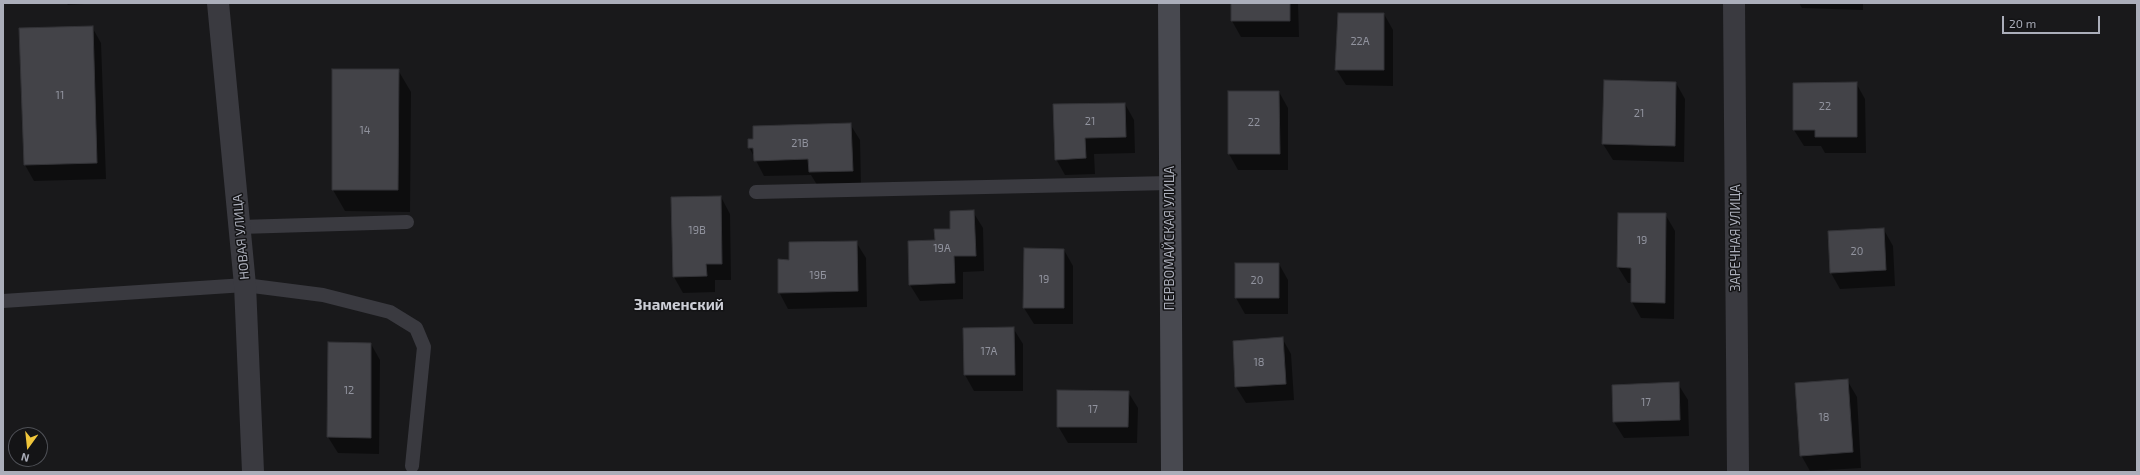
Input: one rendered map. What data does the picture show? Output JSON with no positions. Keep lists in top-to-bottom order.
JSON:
{
  "streets": {
    "main road": ["ПЕРВОМАЙСКАЯ УЛИЦА"],
    "street": ["НОВАЯ УЛИЦА", "ЗАРЕЧНАЯ УЛИЦА"]
  },
  "districts": ["Знаменский"],
  "house_numbers": [
    "22А",
    "11",
    "22",
    "21",
    "21",
    "22",
    "14",
    "21В",
    "19В",
    "19",
    "19А",
    "20",
    "19Б",
    "19",
    "20",
    "17А",
    "18",
    "12",
    "17",
    "17",
    "18"
  ],
  "scale_bar": "20 m",
  "north": "bottom"
}
